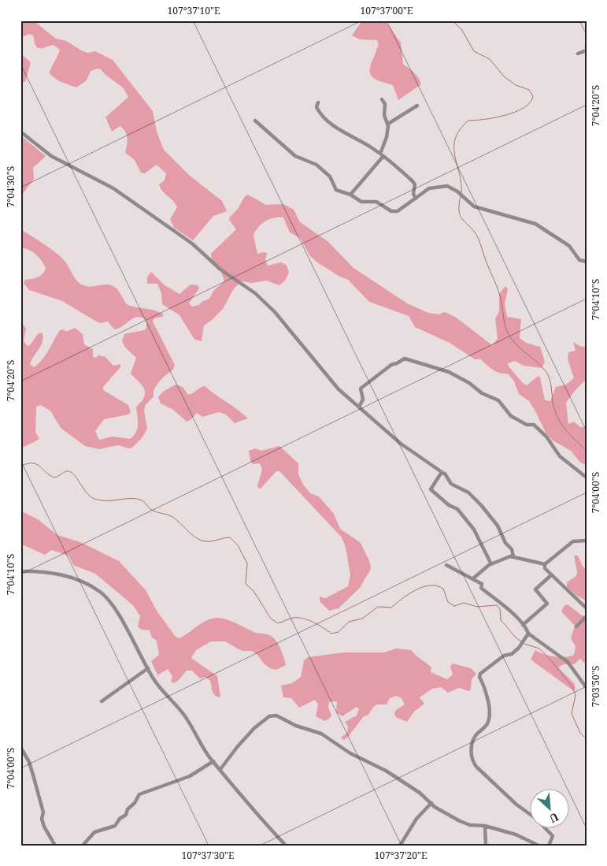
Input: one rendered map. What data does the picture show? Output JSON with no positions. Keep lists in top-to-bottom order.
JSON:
{
  "north": "bottom right",
  "coordinates": [
    "107°37'10\"E",
    "107°37'00\"E",
    "7°04'20\"S",
    "7°04'30\"S",
    "7°04'10\"S",
    "7°04'00\"S",
    "7°03'50\"S",
    "107°37'30\"E",
    "107°37'20\"E"
  ]
}
